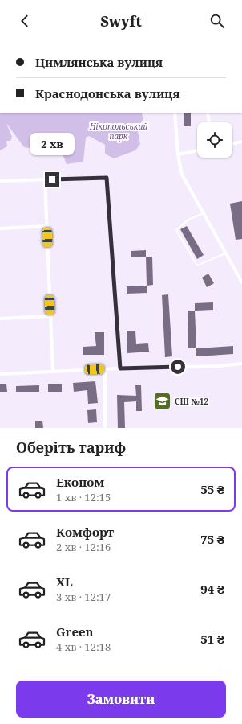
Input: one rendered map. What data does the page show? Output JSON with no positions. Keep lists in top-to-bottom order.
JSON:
{
  "parks": ["Нікопольський парк"],
  "places": {
    "school or university": ["СШ №12"]
  },
  "page": {
    "header": "Swyft",
    "banner": ["Цимлянська вулиця", "Краснодонська вулиця"],
    "bubble": "2 хв",
    "heading": "Оберіть тариф",
    "list": [
      {
        "name": "Економ",
        "note": "1 хв · 12:15",
        "value": "55 ₴"
      },
      {
        "name": "Комфорт",
        "note": "2 хв · 12:16",
        "value": "75 ₴"
      },
      {
        "name": "XL",
        "note": "3 хв · 12:17",
        "value": "94 ₴"
      },
      {
        "name": "Green",
        "note": "4 хв · 12:18",
        "value": "51 ₴"
      }
    ],
    "buttons": "Замовити"
  }
}
